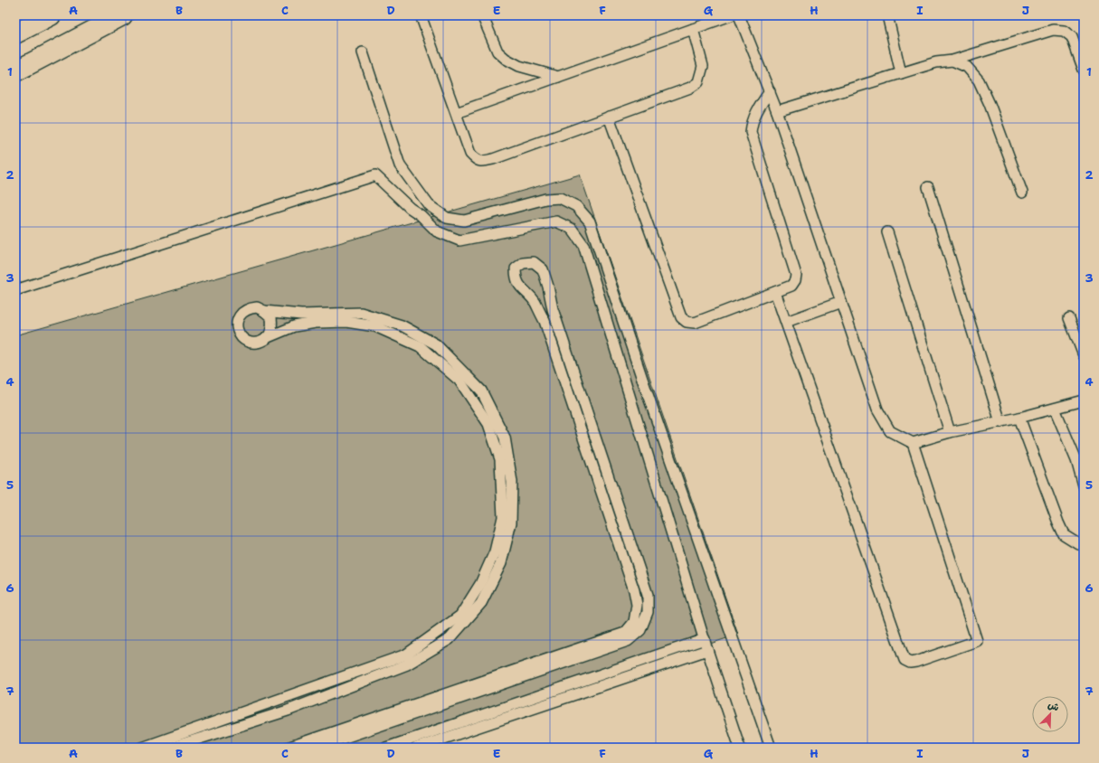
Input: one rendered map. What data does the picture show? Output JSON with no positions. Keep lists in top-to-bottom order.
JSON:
{
  "north": "top right",
  "grid": {
    "columns": [
      "A",
      "B",
      "C",
      "D",
      "E",
      "F",
      "G",
      "H",
      "I",
      "J"
    ],
    "rows": [
      "1",
      "2",
      "3",
      "4",
      "5",
      "6",
      "7"
    ]
  }
}
